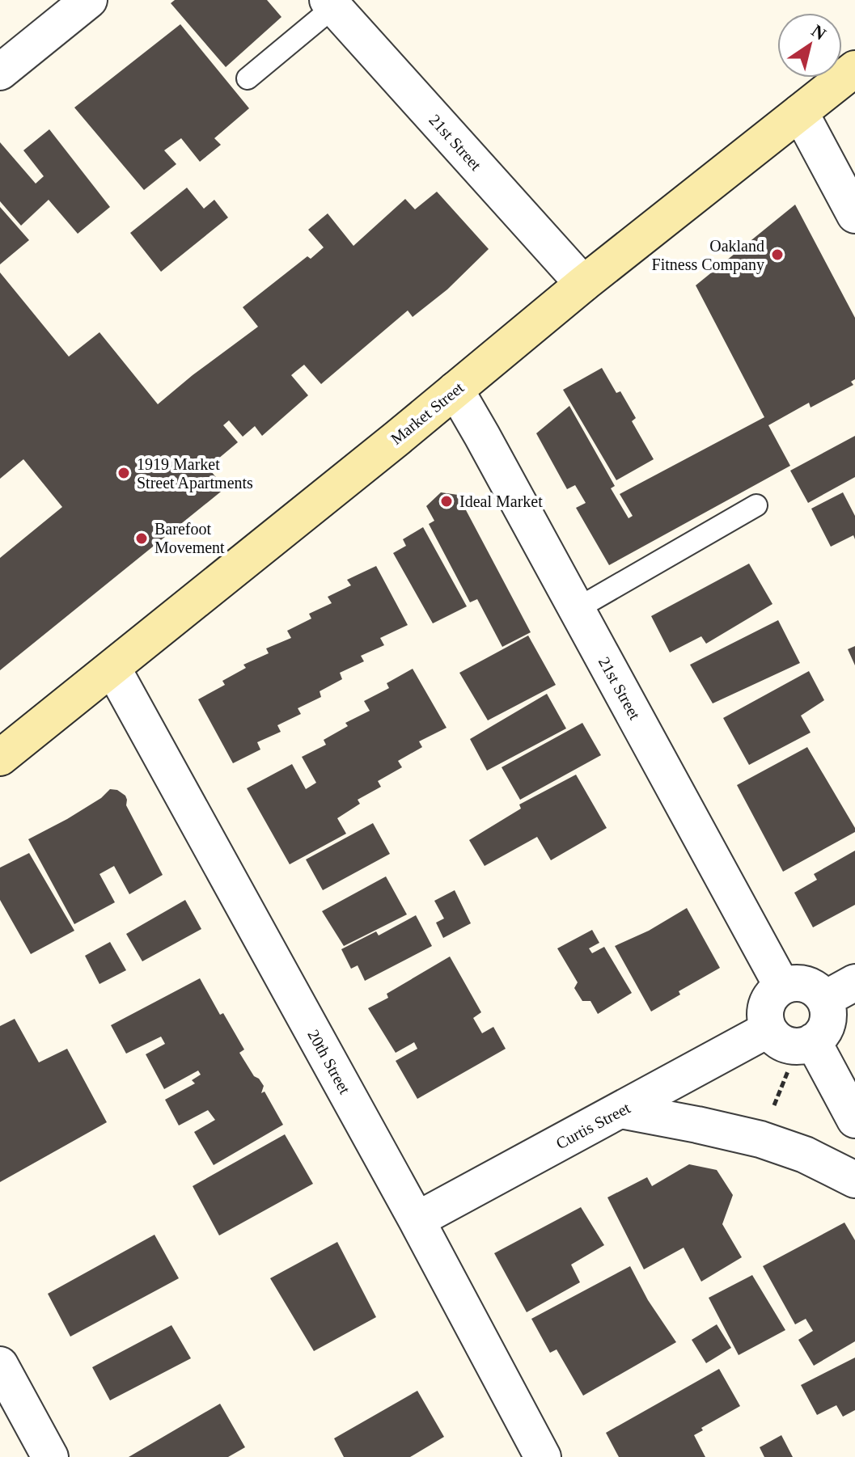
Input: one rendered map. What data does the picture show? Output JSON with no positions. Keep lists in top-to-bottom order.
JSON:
{
  "streets": {
    "main road": ["Market Street"],
    "street": ["21st Street", "20th Street", "Curtis Street"]
  },
  "crossings": [
    ["21st Street", "Market Street"],
    ["21st Street", "Curtis Street"],
    ["Market Street", "20th Street"],
    ["20th Street", "Curtis Street"]
  ],
  "places": [
    "Oakland Fitness Company",
    "1919 Market Street Apartments",
    "Ideal Market",
    "Barefoot Movement"
  ],
  "north": "top right"
}
